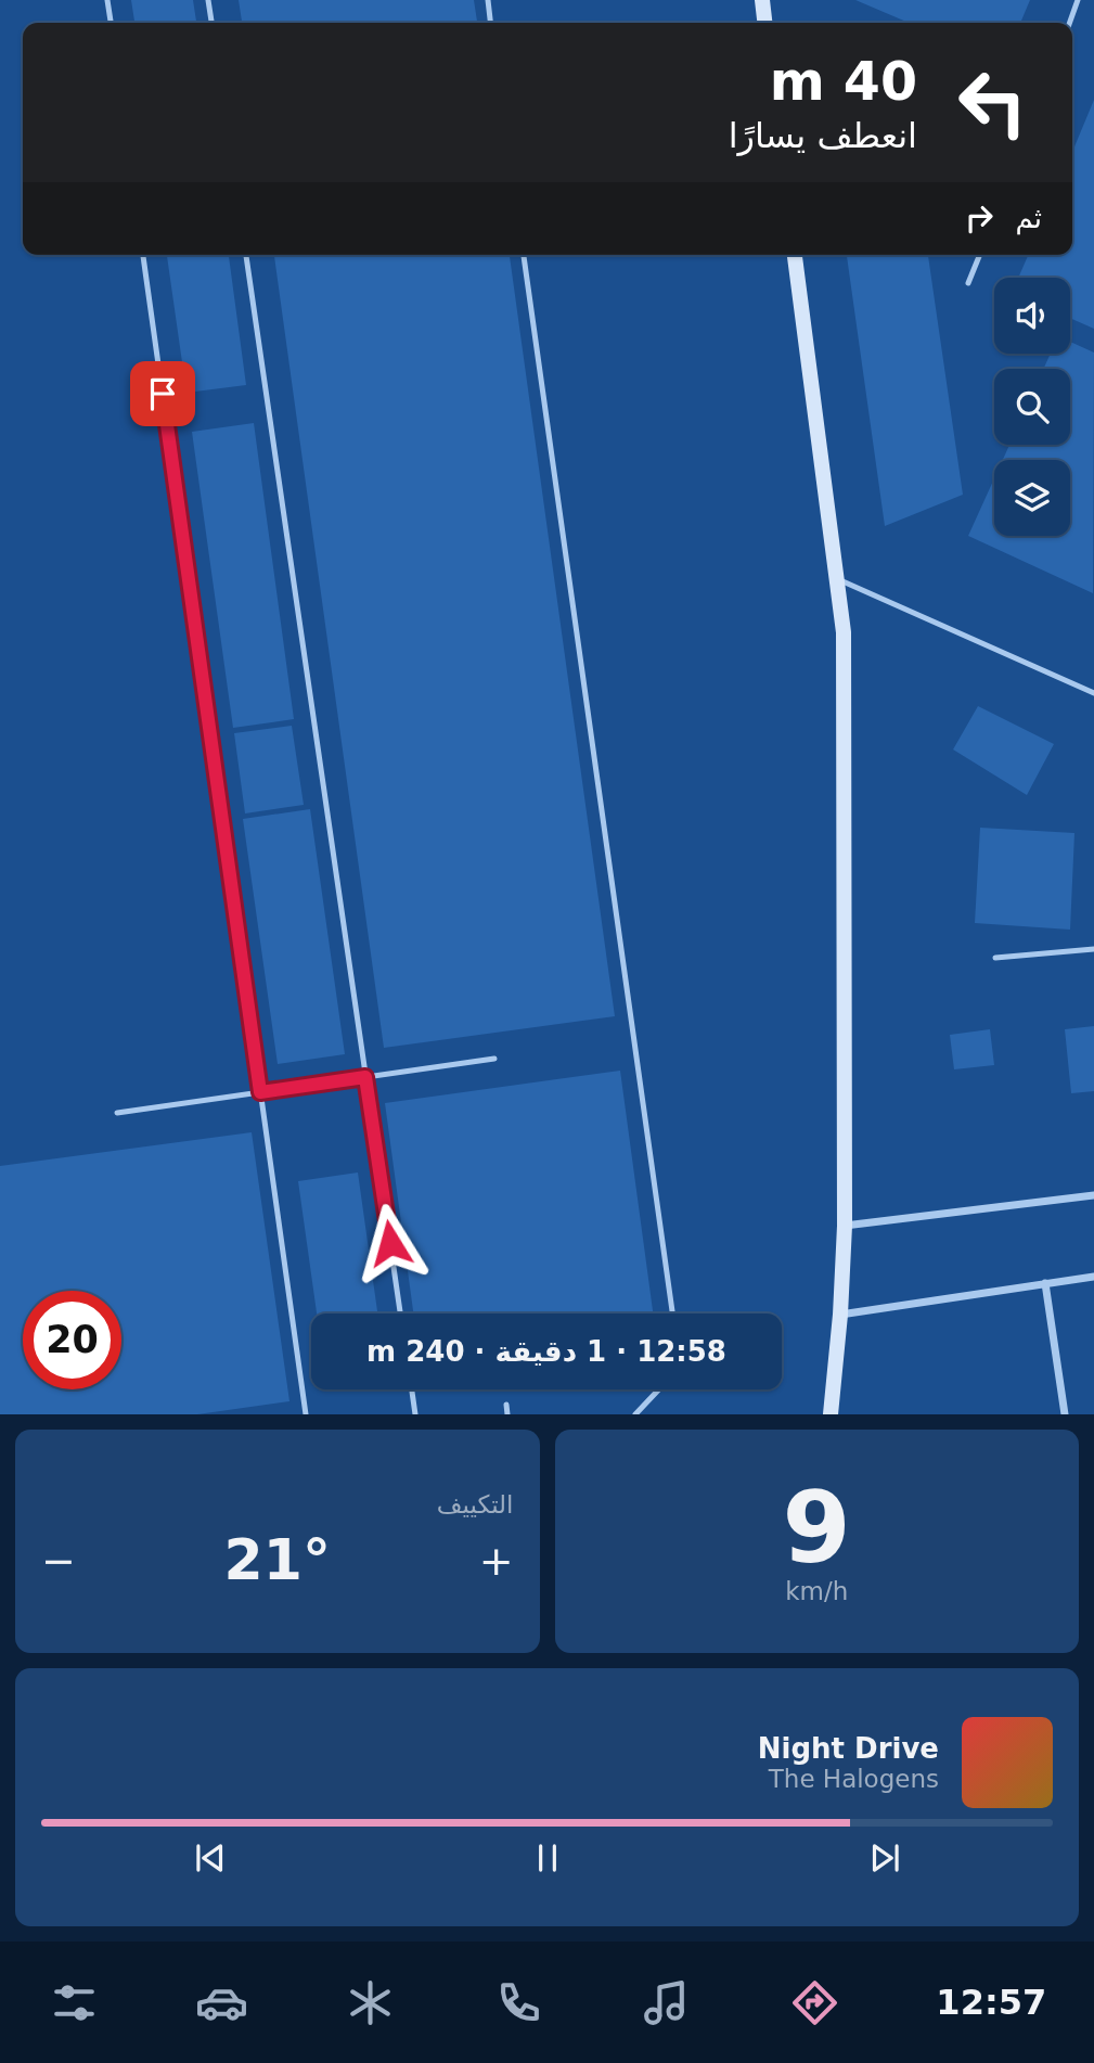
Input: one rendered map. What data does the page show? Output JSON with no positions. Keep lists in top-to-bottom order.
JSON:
{
  "page": {
    "turn": ["40 m", "انعطف يسارًا"],
    "then": "ثم",
    "limit": "20",
    "trip": "12:58 · 1 دقيقة · 240 m",
    "tile": [
      ["9", "km/h"],
      "التكييف"
    ],
    "heat": ["−", "21°", "+"],
    "song": ["Night Drive", "The Halogens"],
    "tabs": "12:57"
  }
}
